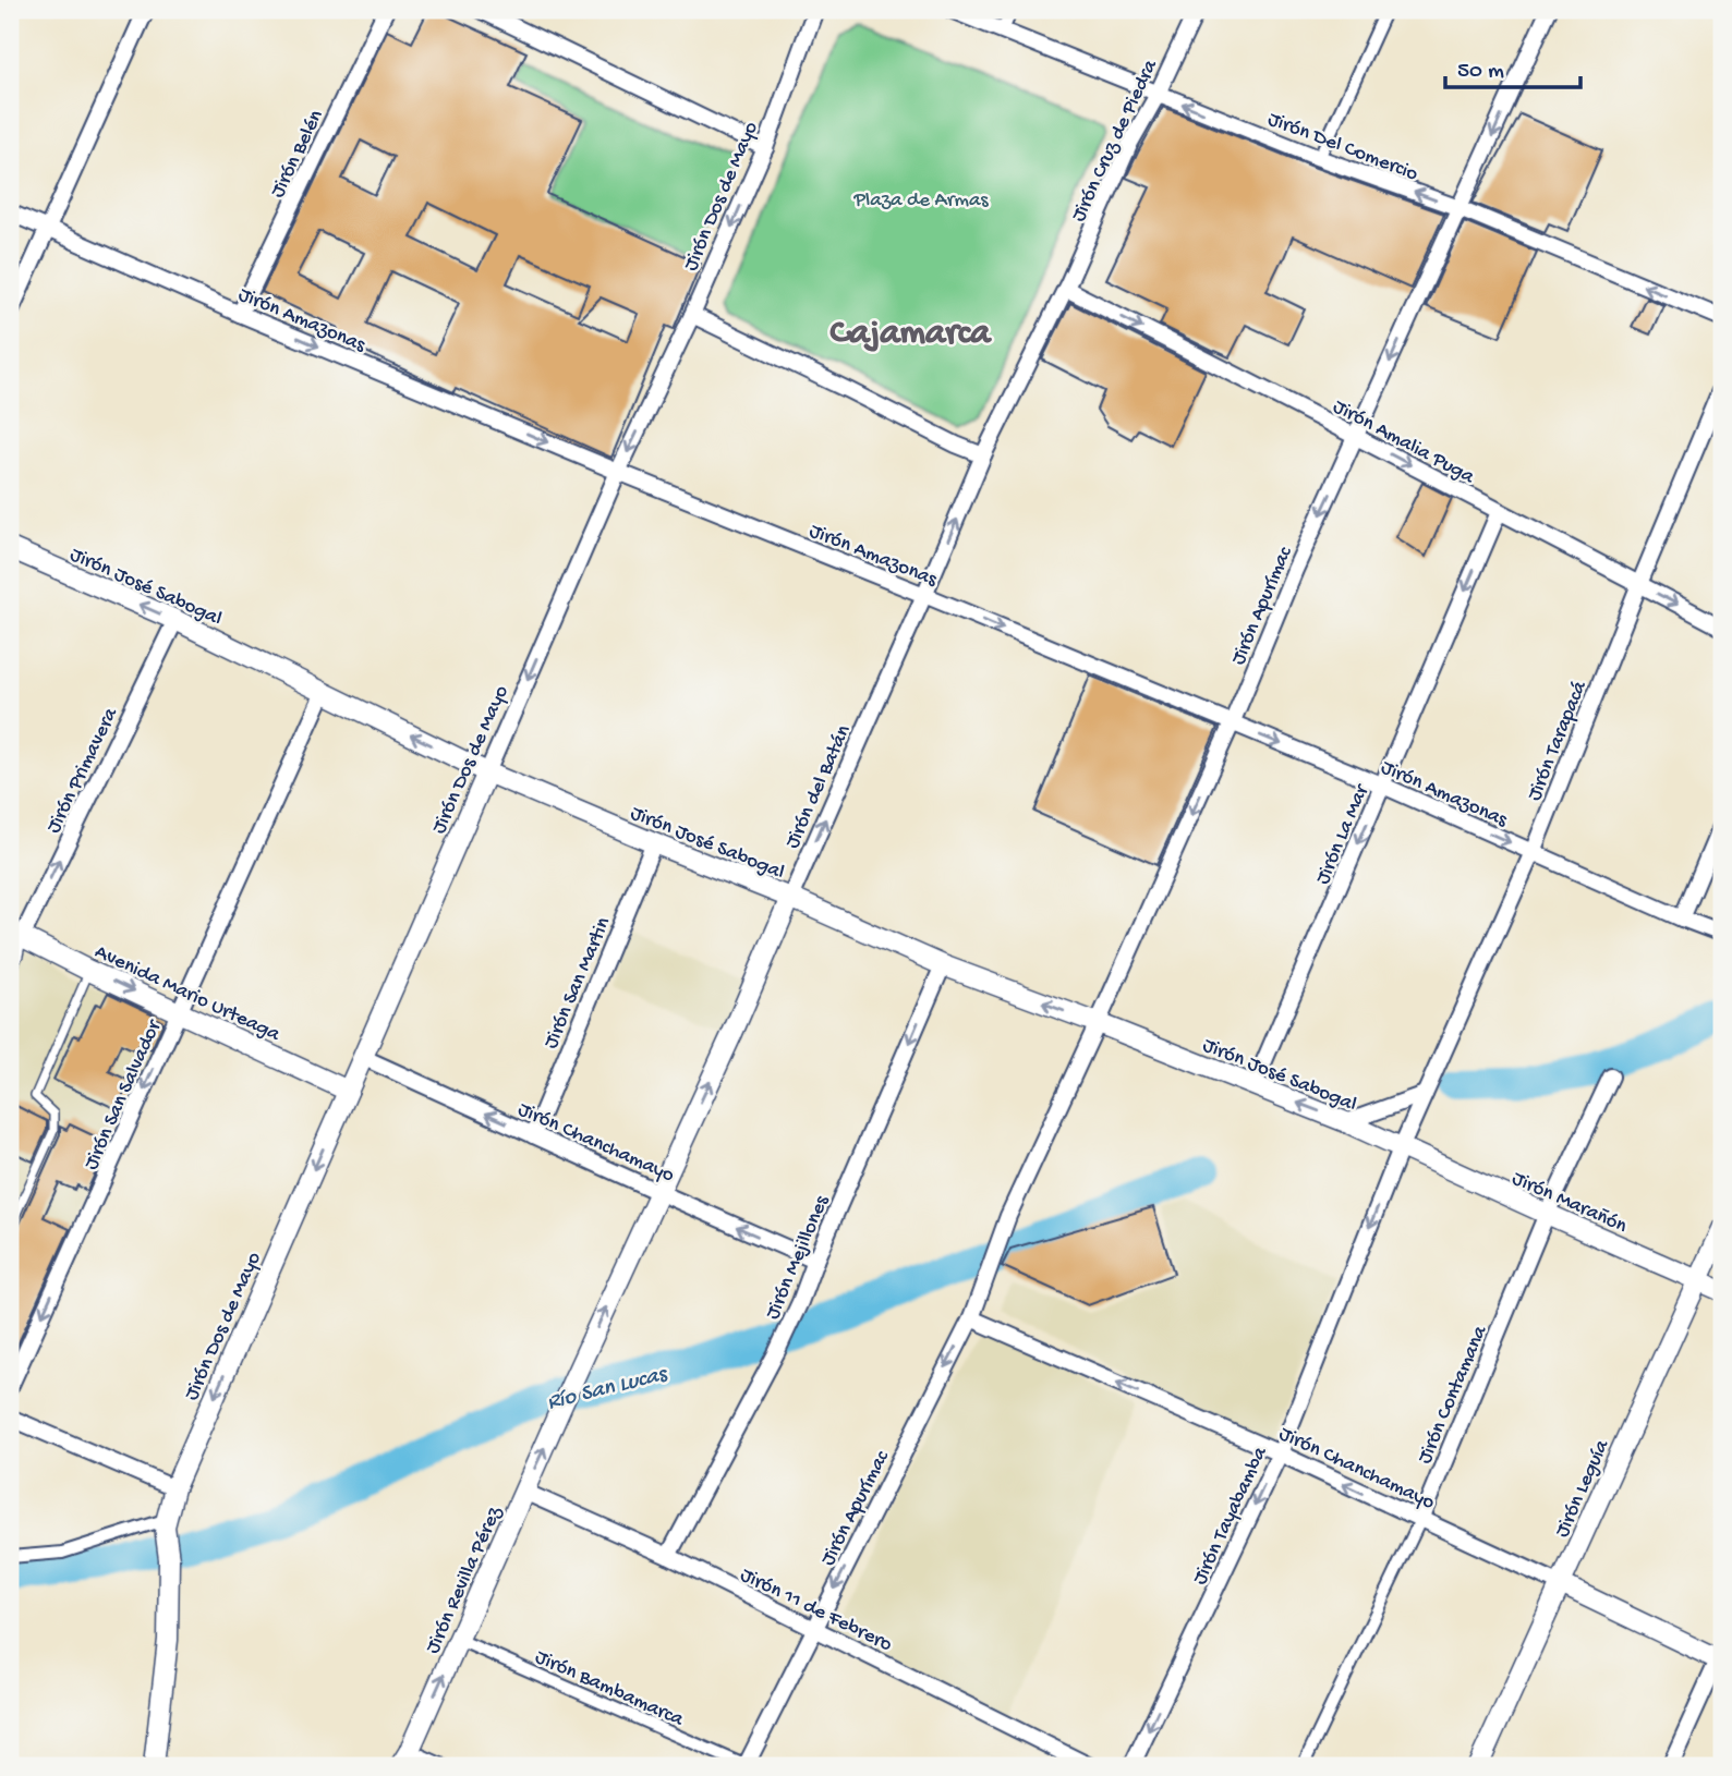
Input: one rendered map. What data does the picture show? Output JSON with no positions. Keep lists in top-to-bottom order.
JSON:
{
  "streets": {
    "street": [
      "Jirón Cruz de Piedra",
      "Jirón Del Comercio",
      "Jirón Belén",
      "Jirón Dos de Mayo",
      "Jirón Amazonas",
      "Jirón Amalia Puga",
      "Jirón José Sabogal",
      "Jirón Apurímac",
      "Jirón Tarapacá",
      "Jirón Primavera",
      "Jirón del Batán",
      "Jirón La Mar",
      "Jirón San Martin",
      "Avenida Mario Urteaga",
      "Jirón San Salvador",
      "Jirón Chanchamayo",
      "Jirón Marañón",
      "Jirón Mejillones",
      "Jirón Contamana",
      "Jirón Leguía",
      "Jirón Tayabamba",
      "Jirón Revilla Pérez",
      "Jirón 11 de Febrero",
      "Jirón Bambamarca"
    ]
  },
  "crossings": [
    ["Jirón Cruz de Piedra", "Jirón Del Comercio"],
    ["Jirón Cruz de Piedra", "Jirón Amalia Puga"],
    ["Jirón Cruz de Piedra", "Jirón del Batán"],
    ["Jirón Del Comercio", "Jirón Apurímac"],
    ["Jirón Belén", "Jirón Amazonas"],
    ["Jirón Dos de Mayo", "Jirón Amazonas"],
    ["Jirón Dos de Mayo", "Jirón José Sabogal"],
    ["Jirón Dos de Mayo", "Avenida Mario Urteaga"],
    ["Jirón Dos de Mayo", "Jirón Chanchamayo"],
    ["Jirón Amazonas", "Jirón Apurímac"],
    ["Jirón Amazonas", "Jirón Tarapacá"],
    ["Jirón Amazonas", "Jirón del Batán"],
    ["Jirón Amazonas", "Jirón La Mar"],
    ["Jirón Amalia Puga", "Jirón Apurímac"],
    ["Jirón Amalia Puga", "Jirón Tarapacá"],
    ["Jirón Amalia Puga", "Jirón del Batán"],
    ["Jirón Amalia Puga", "Jirón La Mar"],
    ["Jirón José Sabogal", "Jirón Apurímac"],
    ["Jirón José Sabogal", "Jirón Tarapacá"],
    ["Jirón José Sabogal", "Jirón Primavera"],
    ["Jirón José Sabogal", "Jirón del Batán"],
    ["Jirón José Sabogal", "Jirón La Mar"],
    ["Jirón José Sabogal", "Jirón San Martin"],
    ["Jirón José Sabogal", "Jirón San Salvador"],
    ["Jirón José Sabogal", "Jirón Marañón"],
    ["Jirón José Sabogal", "Jirón Mejillones"],
    ["Jirón José Sabogal", "Jirón Tayabamba"],
    ["Jirón Apurímac", "Jirón Chanchamayo"],
    ["Jirón Apurímac", "Jirón 11 de Febrero"],
    ["Jirón Apurímac", "Jirón Bambamarca"],
    ["Jirón Tarapacá", "Jirón Marañón"],
    ["Jirón Tarapacá", "Jirón Tayabamba"],
    ["Jirón Primavera", "Avenida Mario Urteaga"],
    ["Jirón del Batán", "Jirón Chanchamayo"],
    ["Jirón del Batán", "Jirón Revilla Pérez"],
    ["Jirón San Martin", "Jirón Chanchamayo"],
    ["Avenida Mario Urteaga", "Jirón San Salvador"],
    ["Jirón Chanchamayo", "Jirón Mejillones"],
    ["Jirón Chanchamayo", "Jirón Contamana"],
    ["Jirón Chanchamayo", "Jirón Leguía"],
    ["Jirón Chanchamayo", "Jirón Tayabamba"],
    ["Jirón Marañón", "Jirón Contamana"],
    ["Jirón Marañón", "Jirón Leguía"],
    ["Jirón Marañón", "Jirón Tayabamba"],
    ["Jirón Mejillones", "Jirón 11 de Febrero"],
    ["Jirón Revilla Pérez", "Jirón 11 de Febrero"],
    ["Jirón Revilla Pérez", "Jirón Bambamarca"]
  ],
  "one_way": [
    "Jirón Del Comercio",
    "Jirón Dos de Mayo",
    "Jirón Amazonas",
    "Jirón Amalia Puga",
    "Jirón José Sabogal",
    "Jirón Apurímac",
    "Jirón Primavera",
    "Jirón del Batán",
    "Jirón La Mar",
    "Jirón San Salvador",
    "Jirón Chanchamayo",
    "Jirón Mejillones",
    "Jirón Tayabamba",
    "Jirón Revilla Pérez"
  ],
  "districts": ["Cajamarca"],
  "water": ["Río San Lucas"],
  "parks": ["Plaza de Armas"],
  "scale_bar": "50 m"
}
